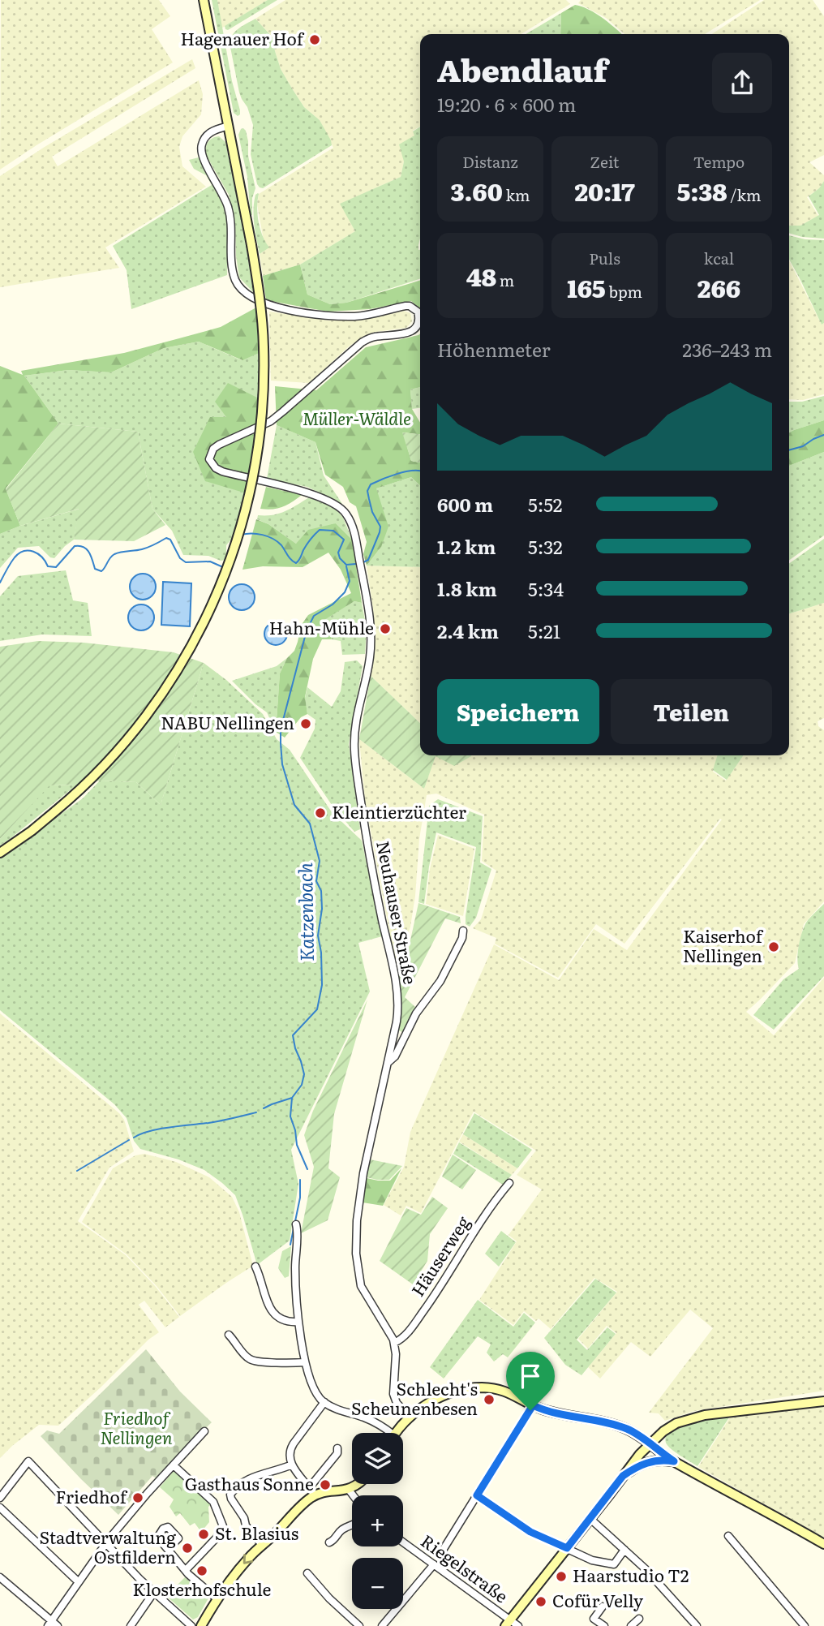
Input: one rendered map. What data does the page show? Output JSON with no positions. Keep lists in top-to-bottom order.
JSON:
{
  "streets": {
    "street": ["Neuhauser Straße", "Häuserweg", "Riegelstraße"]
  },
  "crossings": [
    ["Neuhauser Straße", "Häuserweg"]
  ],
  "water": ["Katzenbach"],
  "parks": ["Müller-Wäldle", "Friedhof Nellingen"],
  "places": [
    "Hagenauer Hof",
    "Hahn-Mühle",
    "NABU Nellingen",
    "Kleintierzüchter",
    "Kaiserhof Nellingen",
    "Schlecht's Scheunenbesen",
    "Gasthaus Sonne",
    "Friedhof",
    "St. Blasius",
    "Stadtverwaltung Ostfildern",
    "Klosterhofschule",
    "Haarstudio T2",
    "Cofür Velly"
  ],
  "page": {
    "heading": ["Abendlauf", "19:20 · 6 × 600 m"],
    "stats": [
      ["Distanz", "3.60 km"],
      ["Zeit", "20:17"],
      ["Tempo", "5:38 /km"],
      ["48 m"],
      ["Puls", "165 bpm"],
      ["kcal", "266"]
    ],
    "chart": ["Höhenmeter", "236–243 m"],
    "list": [
      {
        "name": "600 m",
        "note": "5:52"
      },
      {
        "name": "1.2 km",
        "note": "5:32"
      },
      {
        "name": "1.8 km",
        "note": "5:34"
      },
      {
        "name": "2.4 km",
        "note": "5:21"
      }
    ],
    "buttons": ["Speichern", "Teilen"],
    "map_buttons": ["+", "−"]
  }
}
